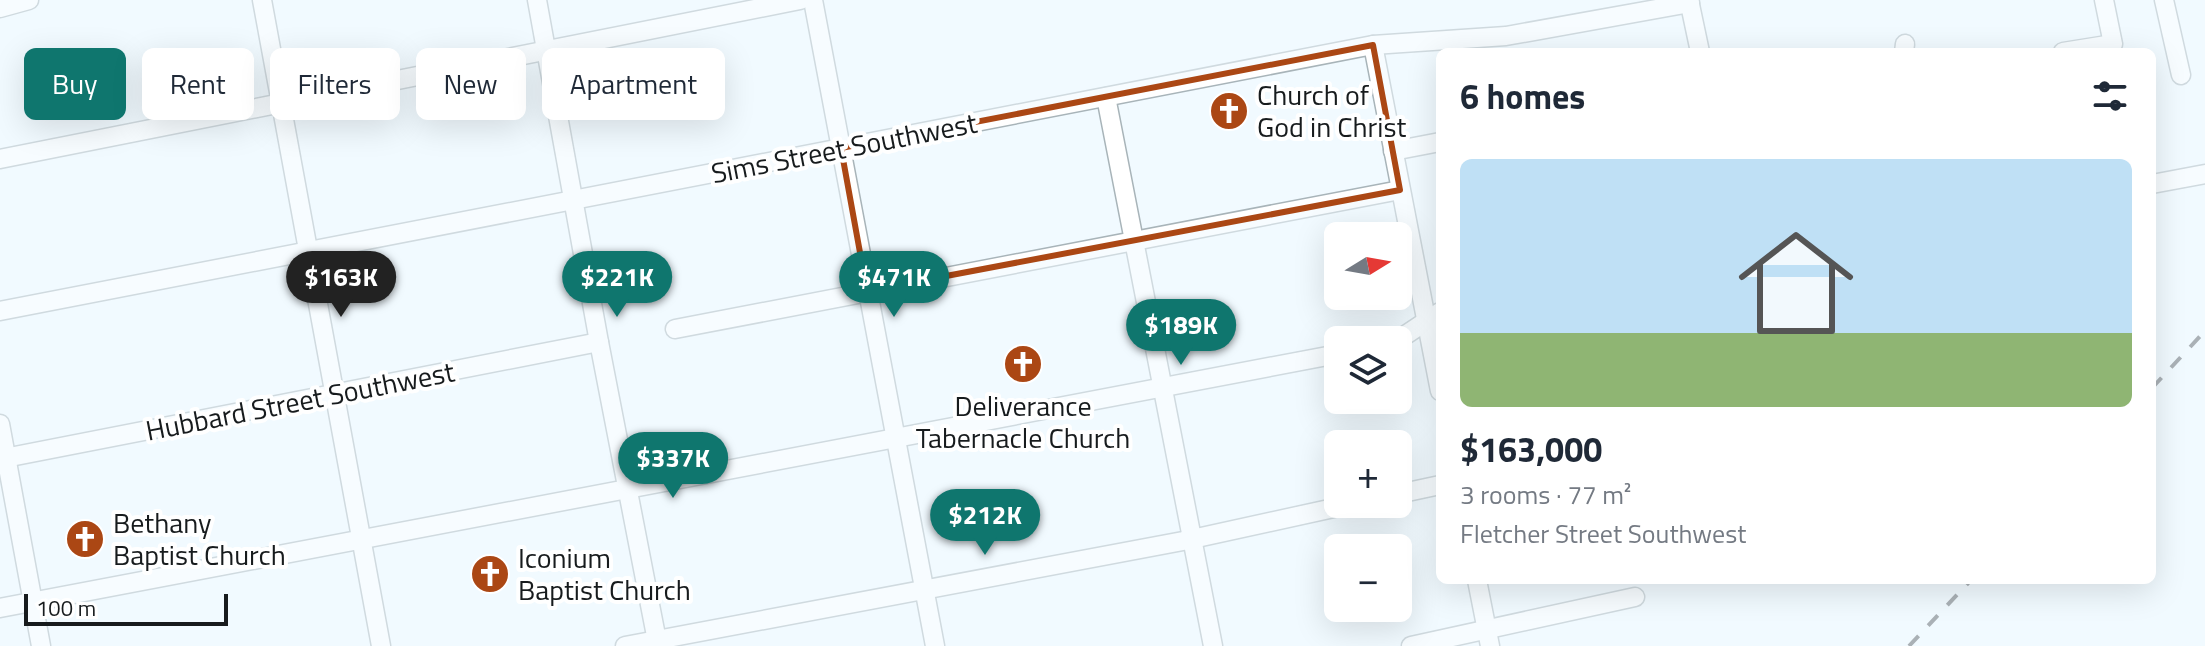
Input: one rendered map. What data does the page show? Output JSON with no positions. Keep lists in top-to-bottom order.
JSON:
{
  "streets": {
    "street": ["Sims Street Southwest", "Hubbard Street Southwest"]
  },
  "places": {
    "church": [
      "Church of God in Christ",
      "Deliverance Tabernacle Church",
      "Bethany Baptist Church",
      "Iconium Baptist Church"
    ]
  },
  "scale_bar": "100 m",
  "north": "right",
  "page": {
    "chip": [
      "Buy",
      "Rent",
      "Filters",
      "New",
      "Apartment"
    ],
    "heading": "6 homes",
    "list": [
      {
        "name": "$163,000",
        "note": "3 rooms · 77 m² · Fletcher Street Southwest"
      }
    ],
    "map_buttons": ["+", "−"],
    "price": [
      "$163K",
      "$221K",
      "$471K",
      "$189K",
      "$337K",
      "$212K"
    ],
    "scale": "100 m"
  }
}
